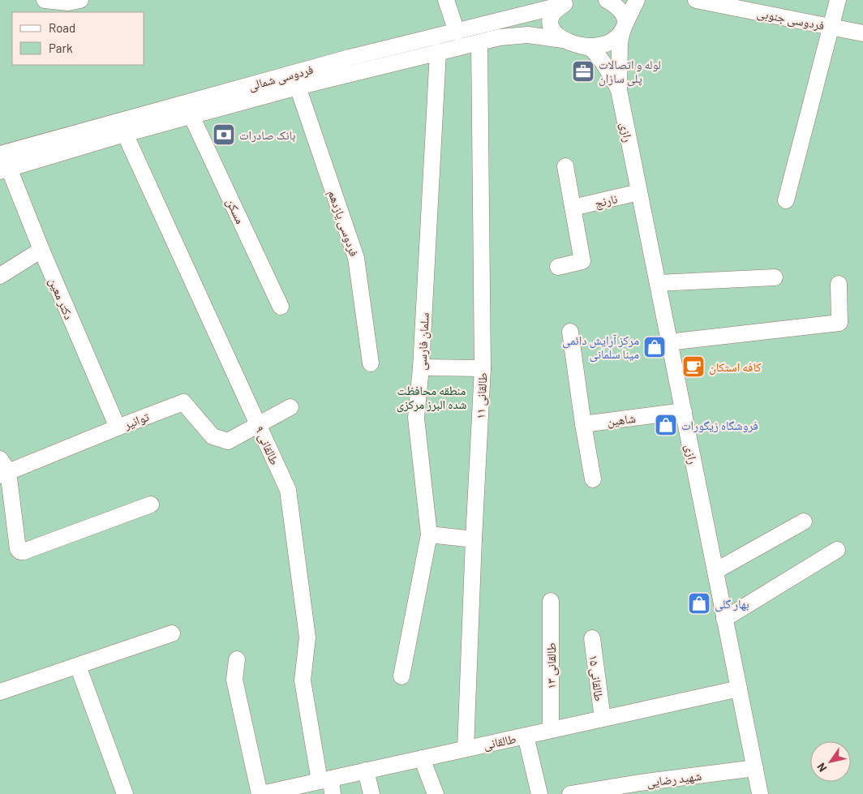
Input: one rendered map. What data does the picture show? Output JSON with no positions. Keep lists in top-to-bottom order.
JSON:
{
  "streets": {
    "street": [
      "فردوسی جنوبی",
      "فردوسی شمالی",
      "رازی",
      "نارنج",
      "مسکن",
      "فردوسی یازدهم",
      "دکتر معین",
      "سلمان فارسی",
      "طالقانی ۱۱",
      "شاهین",
      "توانیر",
      "طالقانی ۹",
      "طالقانی ۱۳",
      "طالقانی ۱۵",
      "طالقانی",
      "شهید رضایی"
    ]
  },
  "crossings": [
    ["فردوسی شمالی", "مسکن"],
    ["فردوسی شمالی", "فردوسی یازدهم"],
    ["فردوسی شمالی", "دکتر معین"],
    ["فردوسی شمالی", "سلمان فارسی"],
    ["فردوسی شمالی", "طالقانی ۱۱"],
    ["فردوسی شمالی", "طالقانی ۹"],
    ["رازی", "نارنج"],
    ["رازی", "شاهین"],
    ["رازی", "طالقانی"],
    ["رازی", "شهید رضایی"],
    ["دکتر معین", "توانیر"],
    ["طالقانی ۱۱", "طالقانی"],
    ["توانیر", "طالقانی ۹"],
    ["طالقانی ۹", "طالقانی"],
    ["طالقانی ۱۳", "طالقانی"],
    ["طالقانی ۱۵", "طالقانی"]
  ],
  "parks": ["منطقه محافظت شده البرز مرکزی"],
  "places": {
    "office": ["لوله و اتصالات پلی سازان"],
    "bank": ["بانک صادرات"],
    "shop": ["مرکز آرایش دائمی مینا سلمانی", "فروشگاه زیگورات", "بهار گلی"],
    "cafe": ["کافه استکان"]
  },
  "legend": ["Road", "Park"],
  "north": "bottom left"
}
